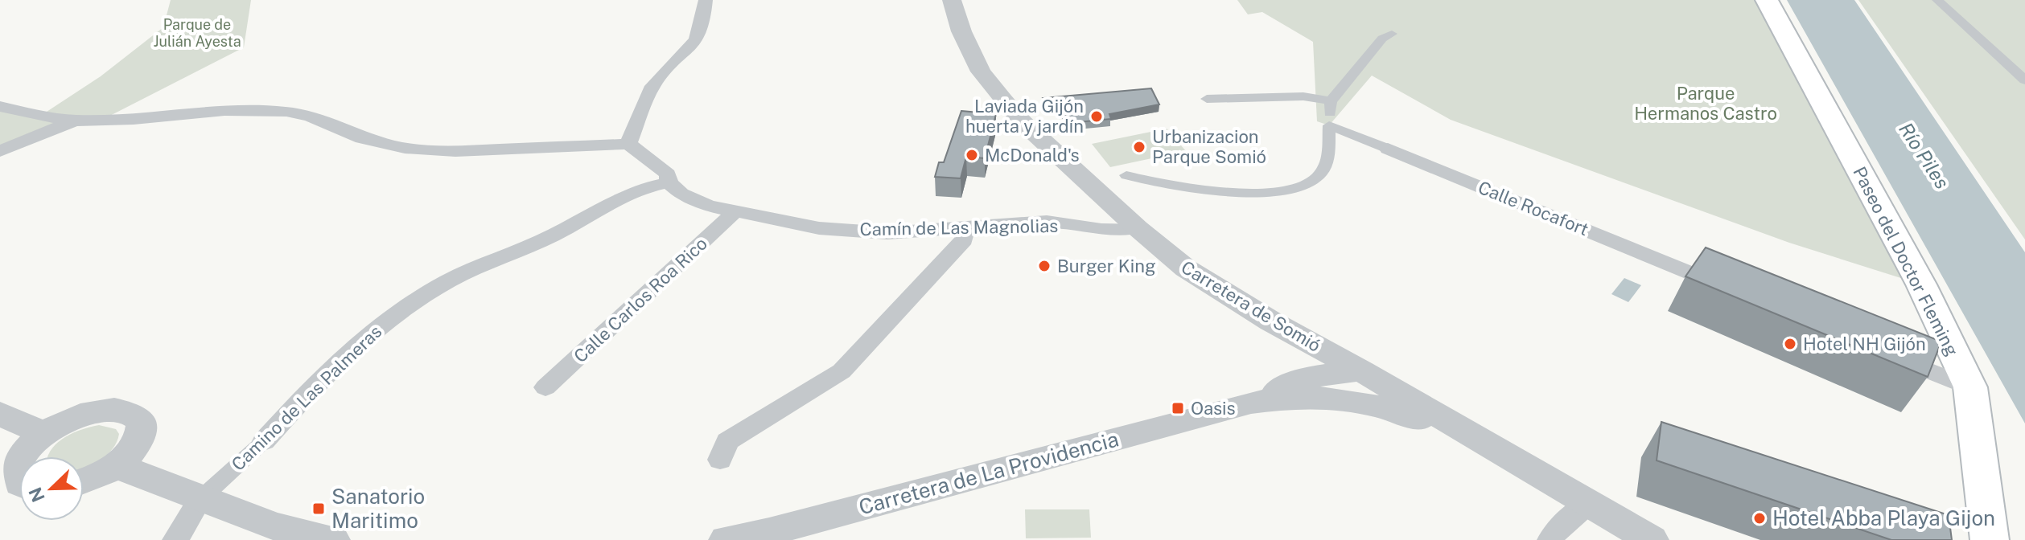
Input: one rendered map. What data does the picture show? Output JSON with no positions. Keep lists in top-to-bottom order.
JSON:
{
  "streets": {
    "main road": ["Paseo del Doctor Fleming"],
    "street": [
      "Calle Rocafort",
      "Camín de Las Magnolias",
      "Calle Carlos Roa Rico",
      "Carretera de Somió",
      "Camino de Las Palmeras",
      "Carretera de La Providencia"
    ]
  },
  "crossings": [
    ["Camín de Las Magnolias", "Calle Carlos Roa Rico"],
    ["Camín de Las Magnolias", "Carretera de Somió"],
    ["Camín de Las Magnolias", "Camino de Las Palmeras"],
    ["Carretera de Somió", "Carretera de La Providencia"]
  ],
  "water": ["Río Piles"],
  "parks": ["Parque de Julián Ayesta", "Parque Hermanos Castro"],
  "places": {
    "other": [
      "Laviada Gijón huerta y jardín",
      "Urbanizacion Parque Somió",
      "McDonald's",
      "Burger King",
      "Hotel NH Gijón",
      "Hotel Abba Playa Gijon"
    ],
    "transit": ["Oasis", "Sanatorio Maritimo"]
  },
  "north": "bottom left"
}
